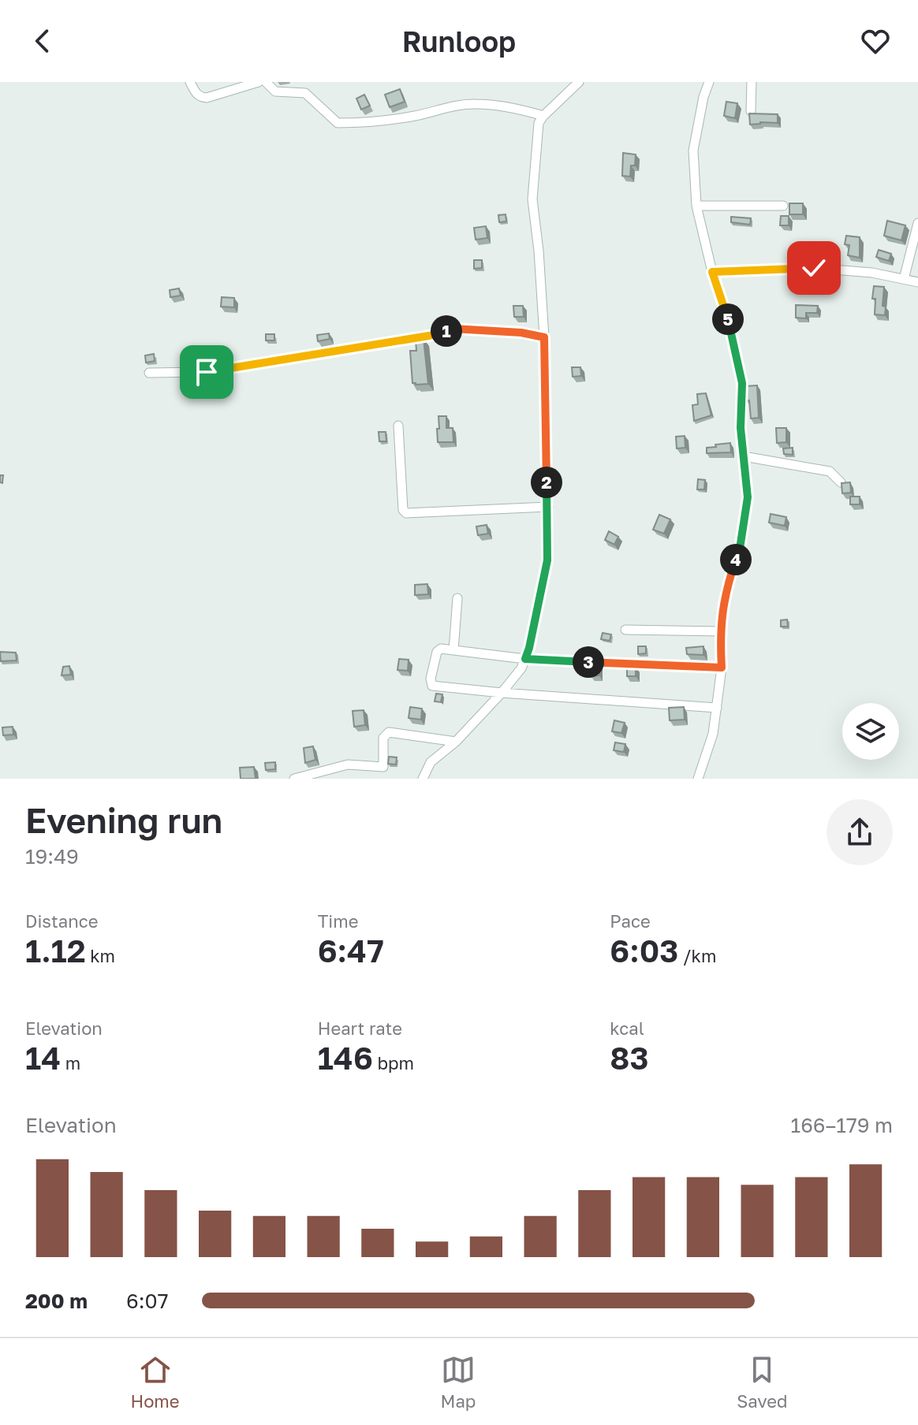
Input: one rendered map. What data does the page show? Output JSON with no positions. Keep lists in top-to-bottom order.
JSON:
{
  "page": {
    "header": "Runloop",
    "pins": [
      "5",
      "1",
      "2",
      "4",
      "3"
    ],
    "heading": ["Evening run", "19:49"],
    "stats": [
      ["Distance", "1.12 km"],
      ["Time", "6:47"],
      ["Pace", "6:03 /km"],
      ["Elevation", "14 m"],
      ["Heart rate", "146 bpm"],
      ["kcal", "83"]
    ],
    "chart": ["Elevation", "166–179 m"],
    "list": [
      {
        "name": "200 m",
        "note": "6:07"
      }
    ],
    "tabs": ["Home", "Map", "Saved"]
  }
}
